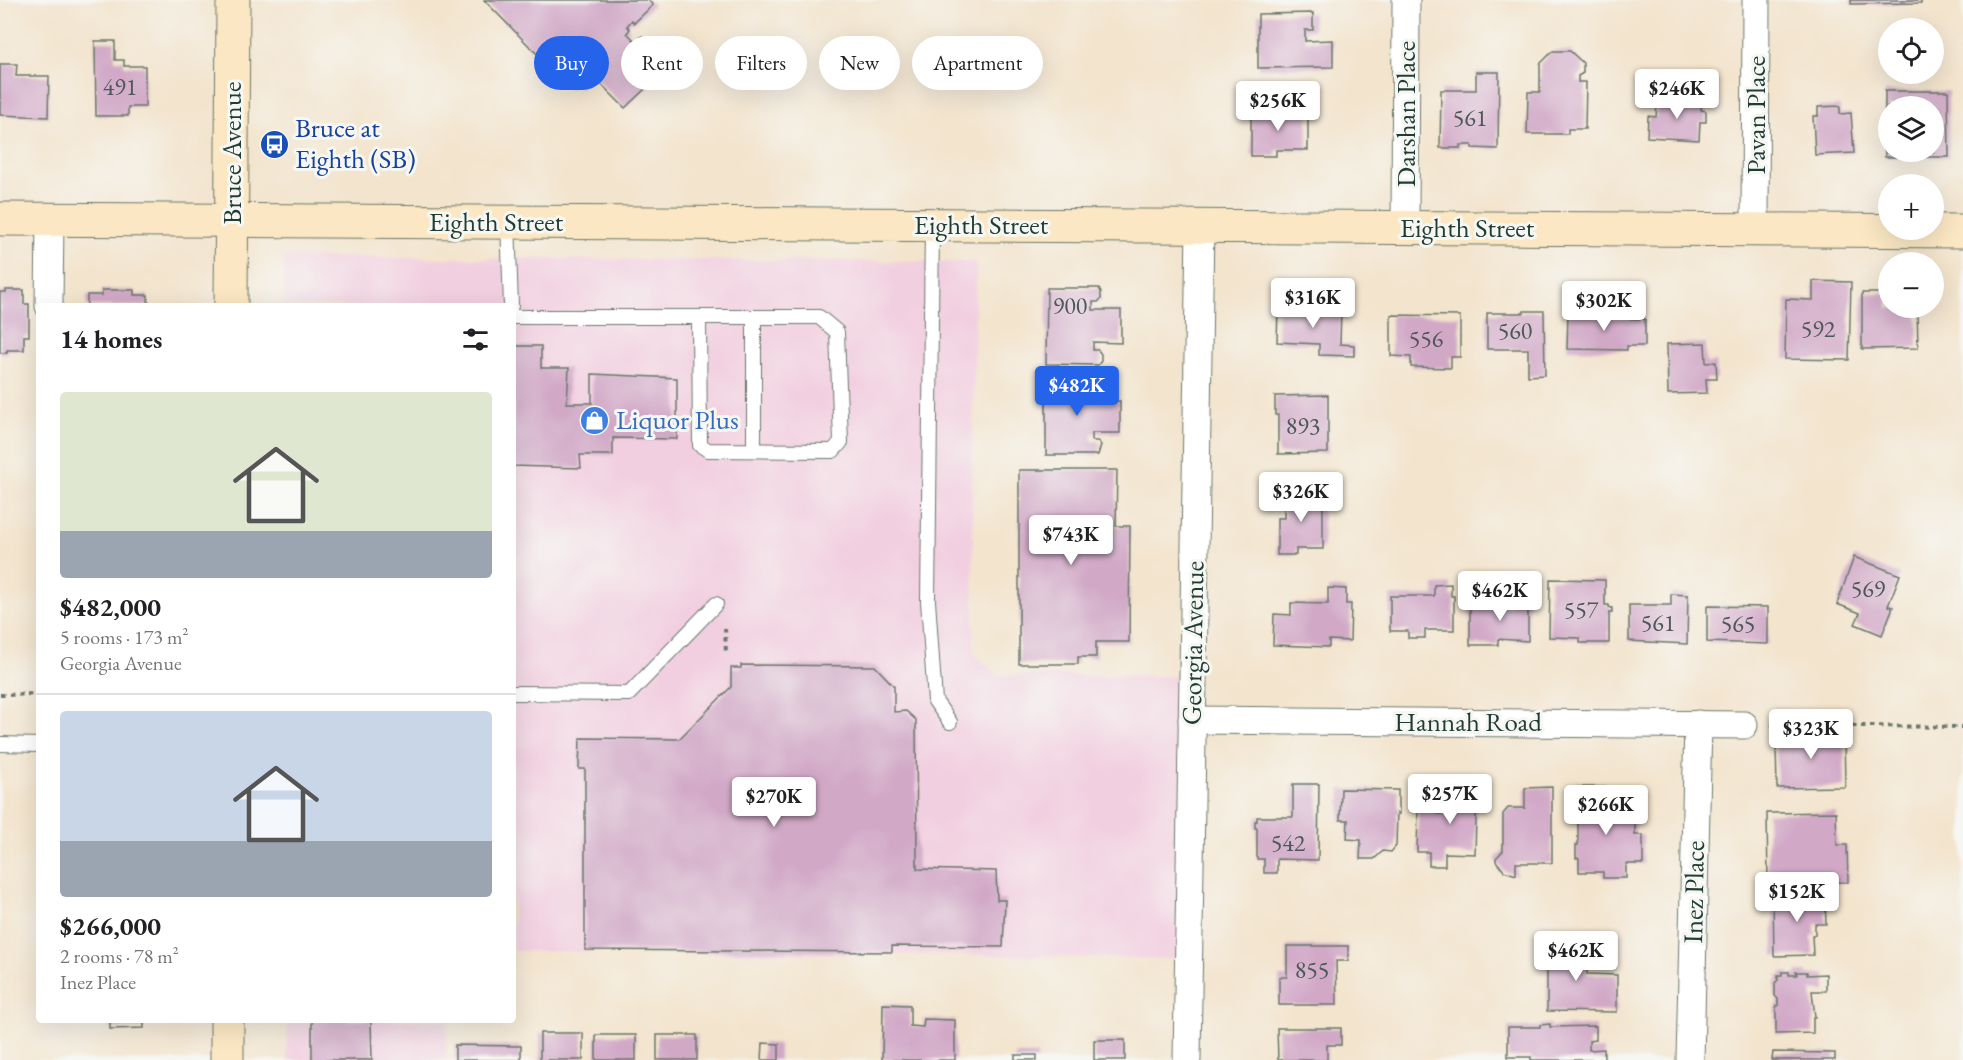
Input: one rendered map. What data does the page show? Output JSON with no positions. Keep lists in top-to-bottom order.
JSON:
{
  "streets": {
    "street": [
      "Darshan Place",
      "Pavan Place",
      "Bruce Avenue",
      "Eighth Street",
      "Georgia Avenue",
      "Hannah Road",
      "Inez Place"
    ]
  },
  "crossings": [
    ["Darshan Place", "Eighth Street"],
    ["Pavan Place", "Eighth Street"],
    ["Bruce Avenue", "Eighth Street"],
    ["Eighth Street", "Georgia Avenue"],
    ["Georgia Avenue", "Hannah Road"],
    ["Hannah Road", "Inez Place"]
  ],
  "places": {
    "bus stop": ["Bruce at Eighth (SB)"],
    "shop": ["Liquor Plus"]
  },
  "house_numbers": [
    "491",
    "561",
    "900",
    "592",
    "560",
    "556",
    "893",
    "569",
    "557",
    "561",
    "565",
    "542",
    "855"
  ],
  "page": {
    "map_buttons": ["+", "−"],
    "chip": [
      "Buy",
      "Rent",
      "Filters",
      "New",
      "Apartment"
    ],
    "price": [
      "$246K",
      "$256K",
      "$316K",
      "$302K",
      "$482K",
      "$326K",
      "$743K",
      "$462K",
      "$323K",
      "$257K",
      "$270K",
      "$266K",
      "$152K",
      "$462K"
    ],
    "heading": "14 homes",
    "list": [
      {
        "name": "$482,000",
        "note": "5 rooms · 173 m² · Georgia Avenue"
      },
      {
        "name": "$266,000",
        "note": "2 rooms · 78 m² · Inez Place"
      }
    ]
  }
}
